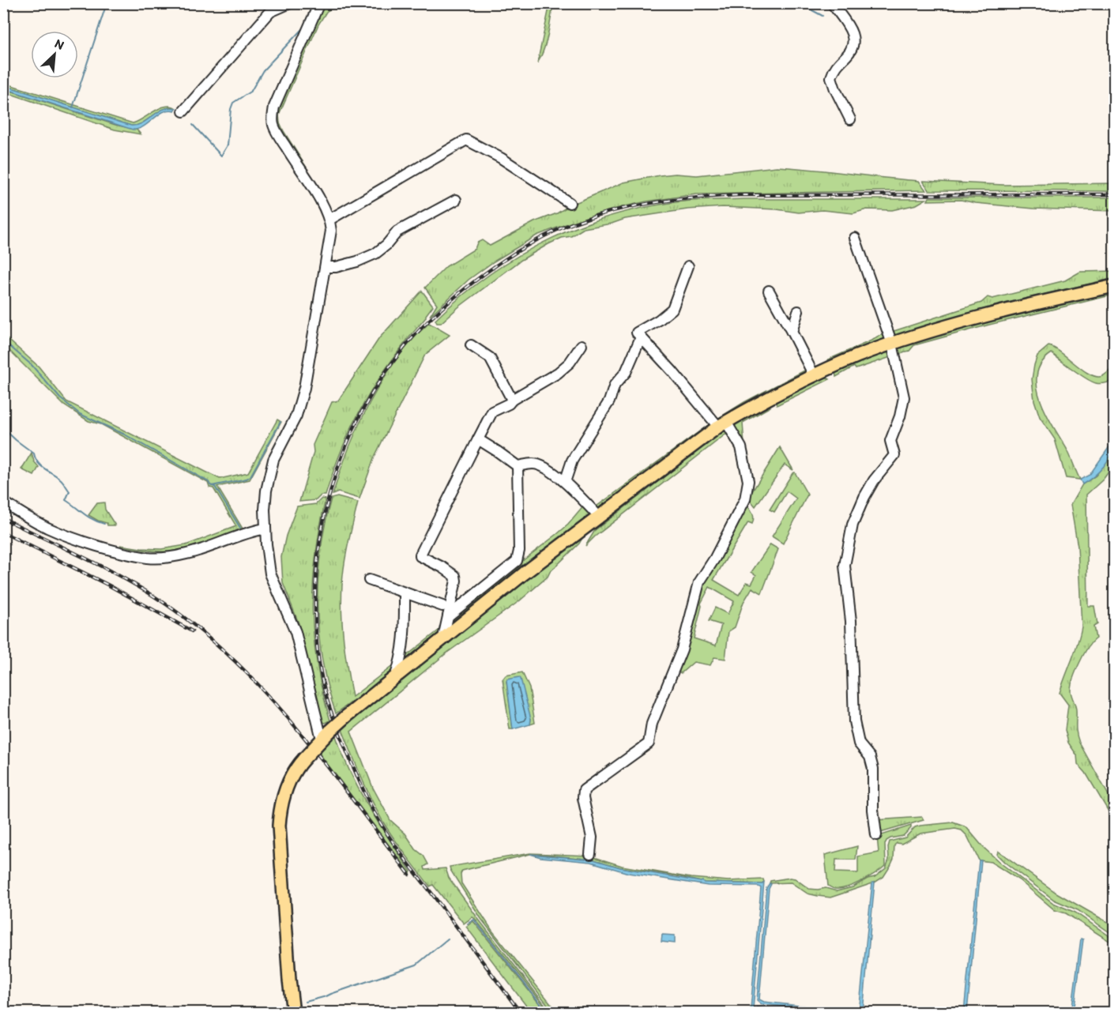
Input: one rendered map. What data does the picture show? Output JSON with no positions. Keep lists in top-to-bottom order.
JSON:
{
  "north": "top right"
}
